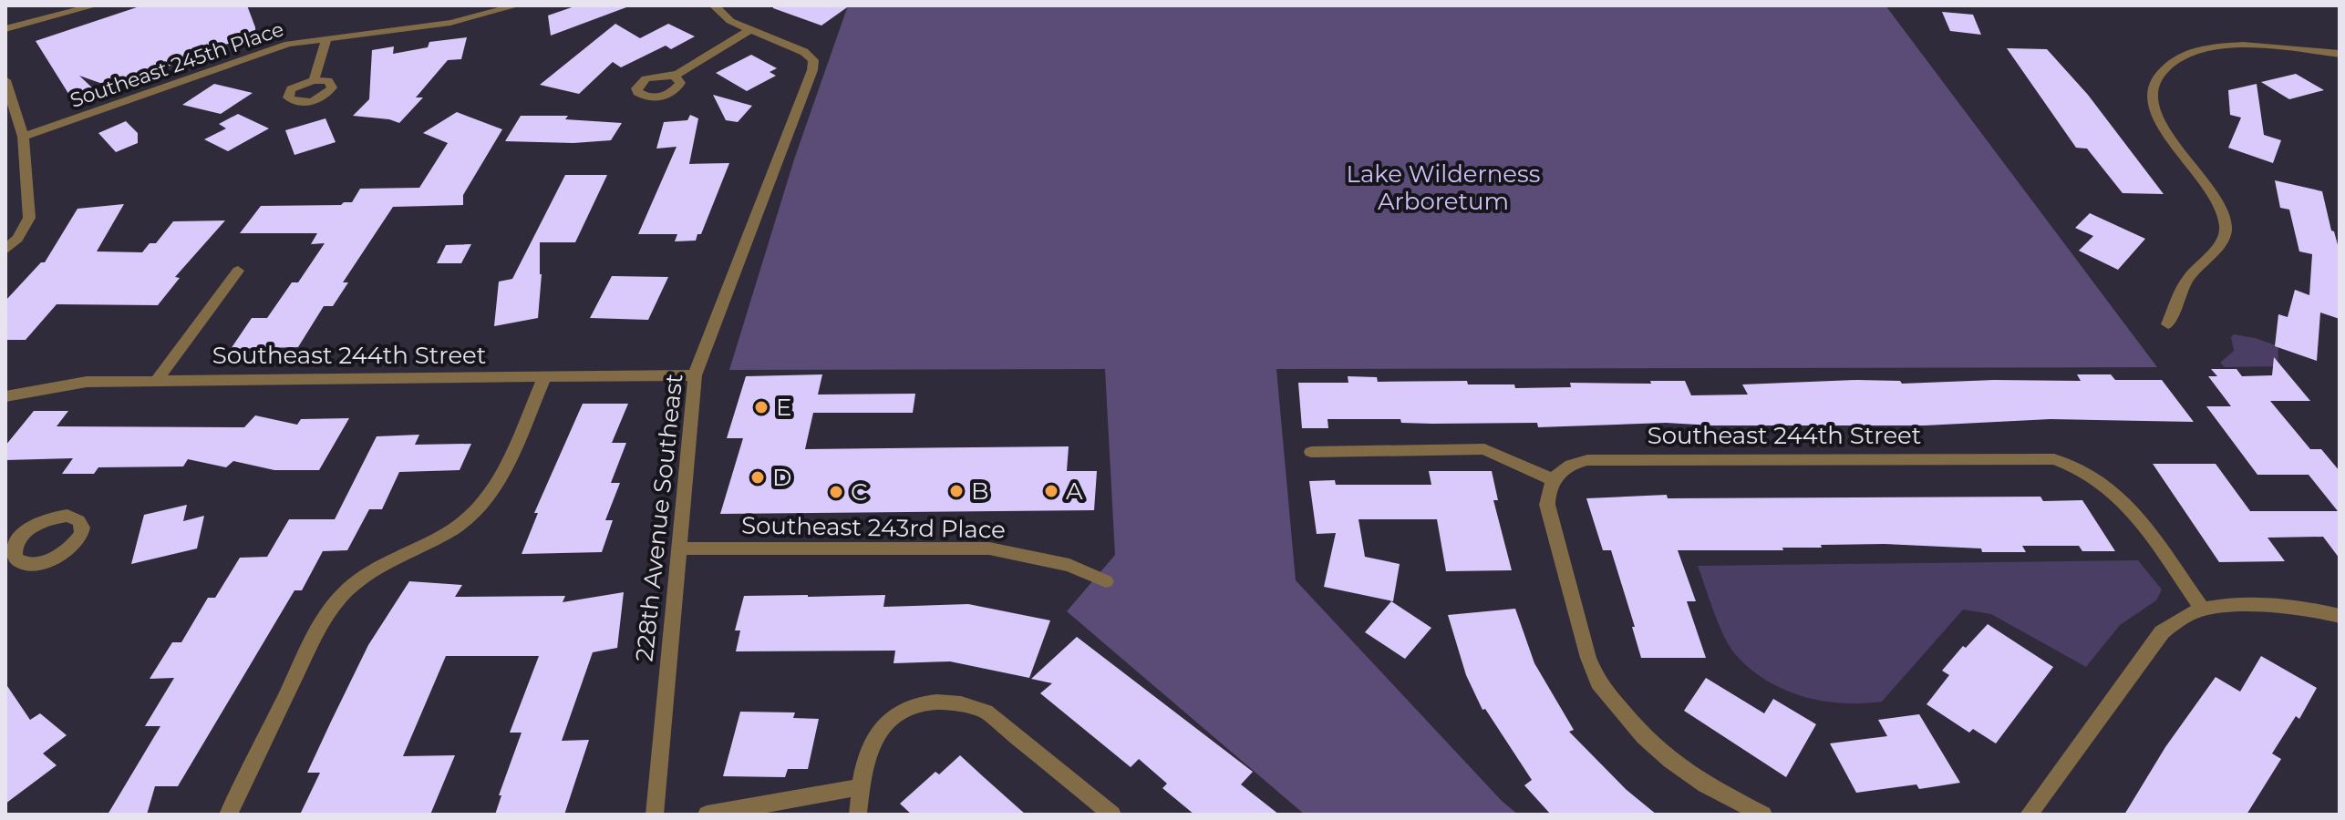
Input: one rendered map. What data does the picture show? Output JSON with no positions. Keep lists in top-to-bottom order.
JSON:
{
  "streets": {
    "street": [
      "Southeast 245th Place",
      "Southeast 244th Street",
      "228th Avenue Southeast",
      "Southeast 243rd Place"
    ]
  },
  "crossings": [
    ["Southeast 244th Street", "228th Avenue Southeast"],
    ["228th Avenue Southeast", "Southeast 243rd Place"]
  ],
  "parks": ["Lake Wilderness Arboretum"],
  "places": [
    "E",
    "D",
    "B",
    "A",
    "C"
  ]
}
